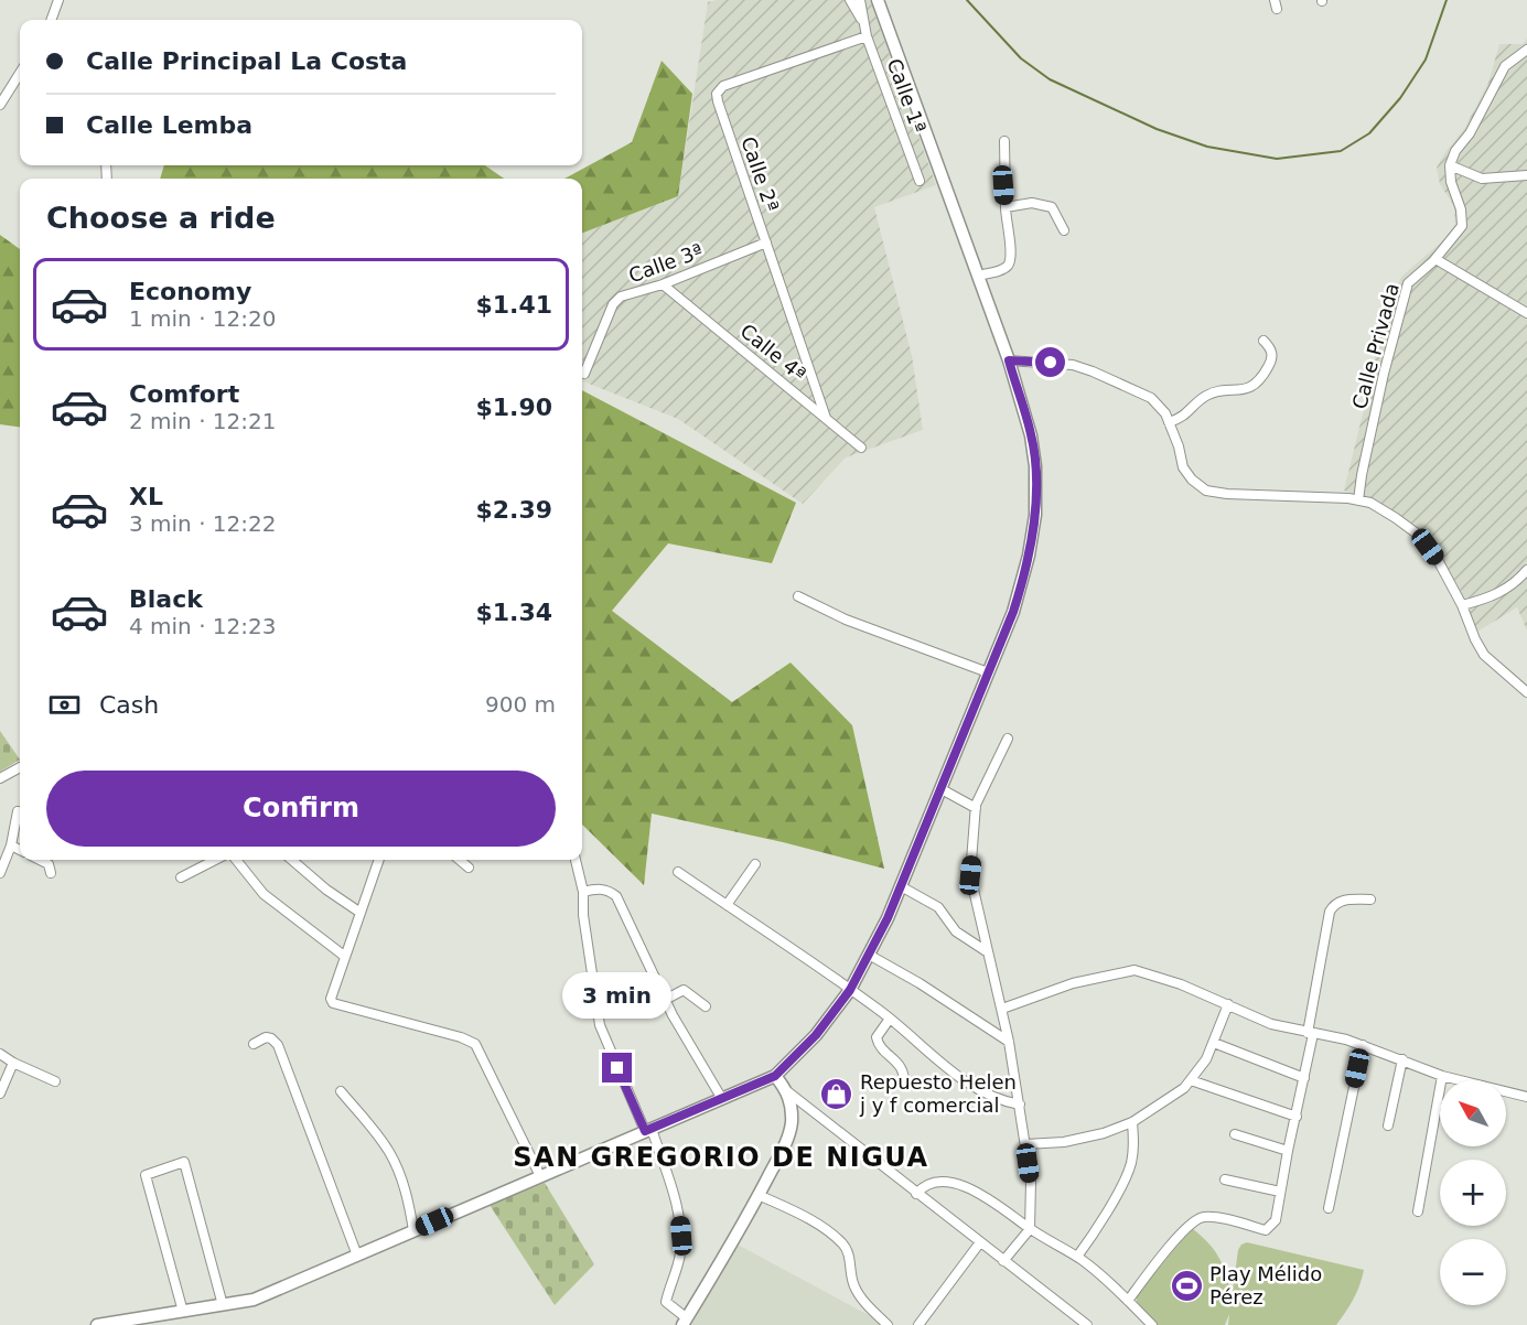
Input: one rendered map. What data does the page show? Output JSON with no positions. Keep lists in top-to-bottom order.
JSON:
{
  "streets": {
    "street": [
      "Calle 1ª",
      "Calle 2ª",
      "Calle 3ª",
      "Calle Privada",
      "Calle 4ª"
    ]
  },
  "crossings": [
    ["Calle 1ª", "Calle 2ª"],
    ["Calle 2ª", "Calle 3ª"],
    ["Calle 2ª", "Calle 4ª"],
    ["Calle 3ª", "Calle 4ª"]
  ],
  "districts": ["SAN GREGORIO DE NIGUA"],
  "places": {
    "shop": ["Repuesto Helen j y f comercial"],
    "sports": ["Play Mélido Pérez"]
  },
  "north": "top left",
  "page": {
    "banner": ["Calle Principal La Costa", "Calle Lemba"],
    "heading": "Choose a ride",
    "list": [
      {
        "name": "Economy",
        "note": "1 min · 12:20",
        "value": "$1.41"
      },
      {
        "name": "Comfort",
        "note": "2 min · 12:21",
        "value": "$1.90"
      },
      {
        "name": "XL",
        "note": "3 min · 12:22",
        "value": "$2.39"
      },
      {
        "name": "Black",
        "note": "4 min · 12:23",
        "value": "$1.34"
      }
    ],
    "pay": ["Cash", "900 m"],
    "buttons": "Confirm",
    "bubble": "3 min",
    "map_buttons": ["+", "−"]
  }
}
